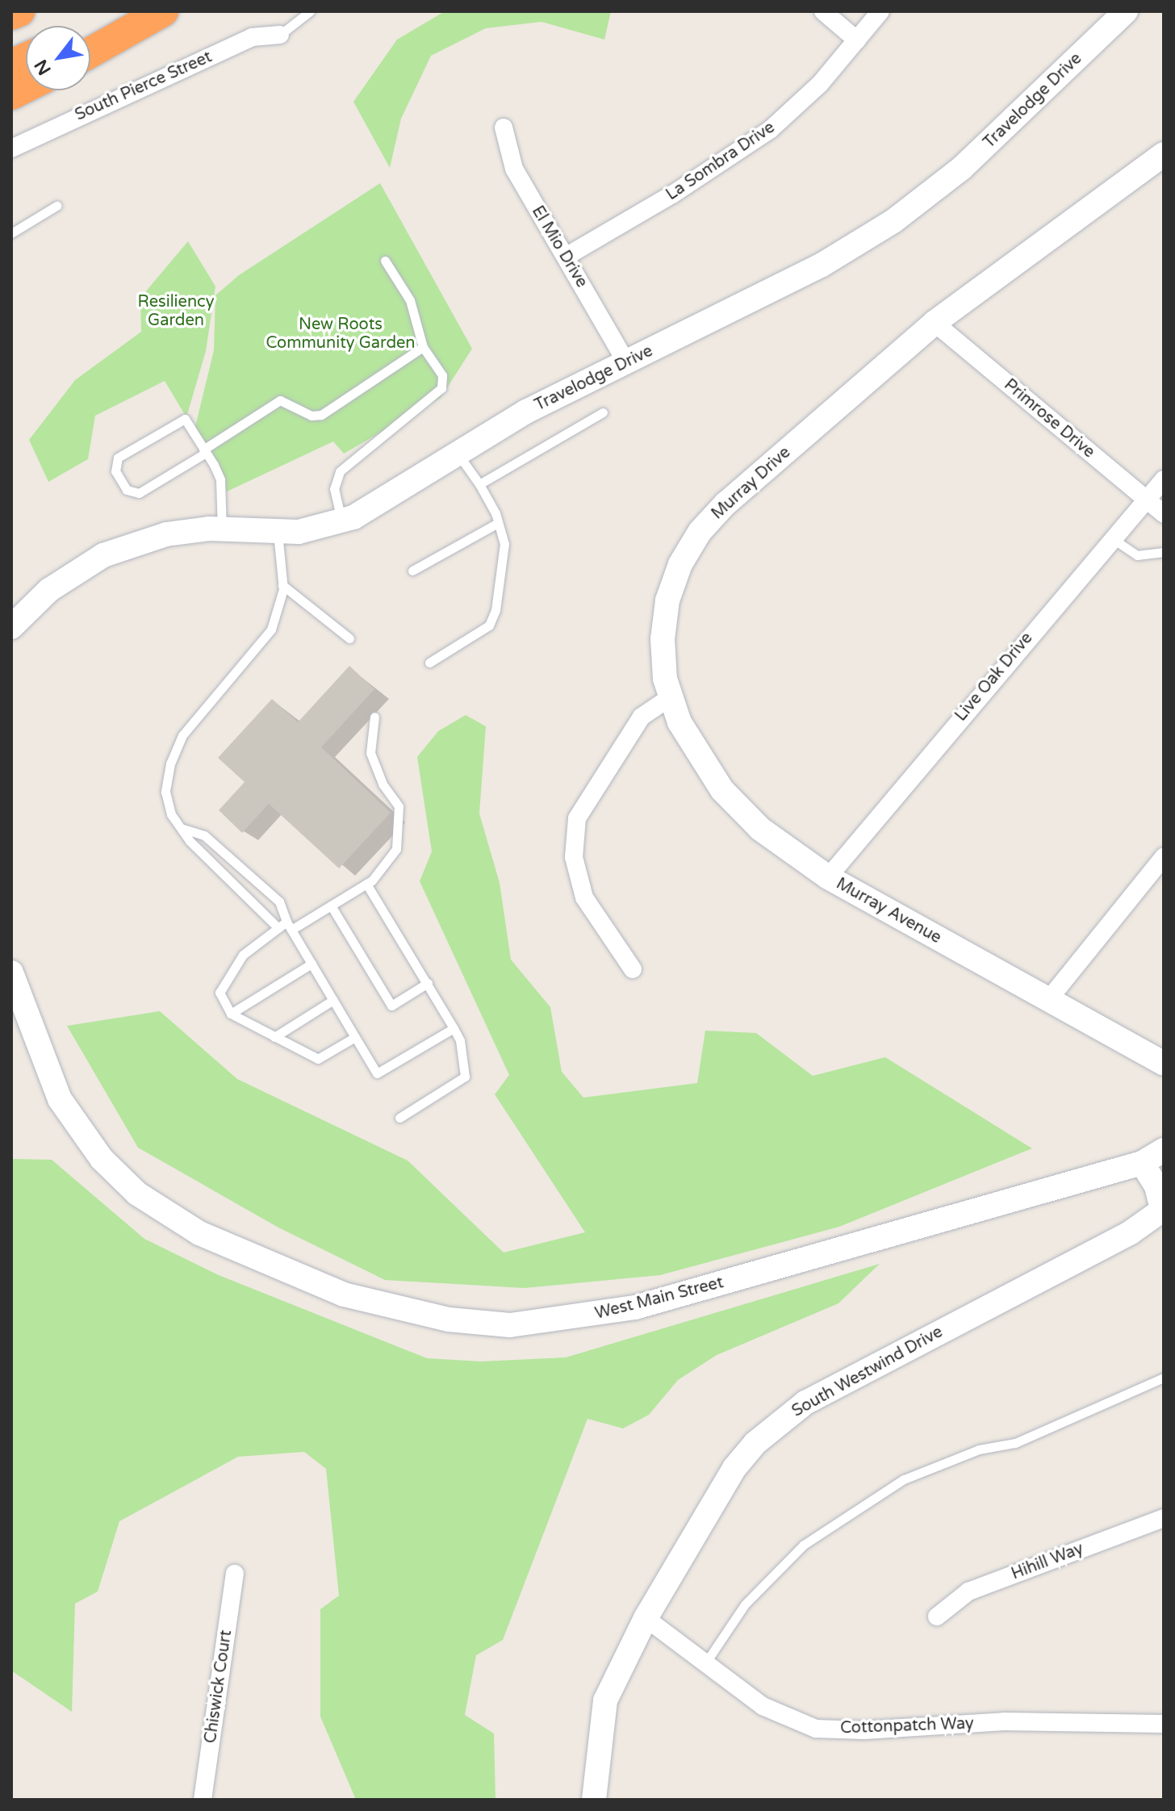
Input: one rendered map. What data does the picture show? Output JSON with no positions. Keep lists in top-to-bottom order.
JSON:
{
  "streets": {
    "street": [
      "South Pierce Street",
      "Travelodge Drive",
      "La Sombra Drive",
      "El Mio Drive",
      "Primrose Drive",
      "Murray Drive",
      "Live Oak Drive",
      "Murray Avenue",
      "West Main Street",
      "South Westwind Drive",
      "Hihill Way",
      "Chiswick Court",
      "Cottonpatch Way"
    ]
  },
  "crossings": [
    ["Travelodge Drive", "El Mio Drive"],
    ["La Sombra Drive", "El Mio Drive"],
    ["Primrose Drive", "Murray Drive"],
    ["Primrose Drive", "Live Oak Drive"],
    ["Murray Drive", "Murray Avenue"],
    ["Live Oak Drive", "Murray Avenue"],
    ["South Westwind Drive", "Cottonpatch Way"]
  ],
  "parks": ["Resiliency Garden", "New Roots Community Garden"],
  "north": "bottom left"
}
